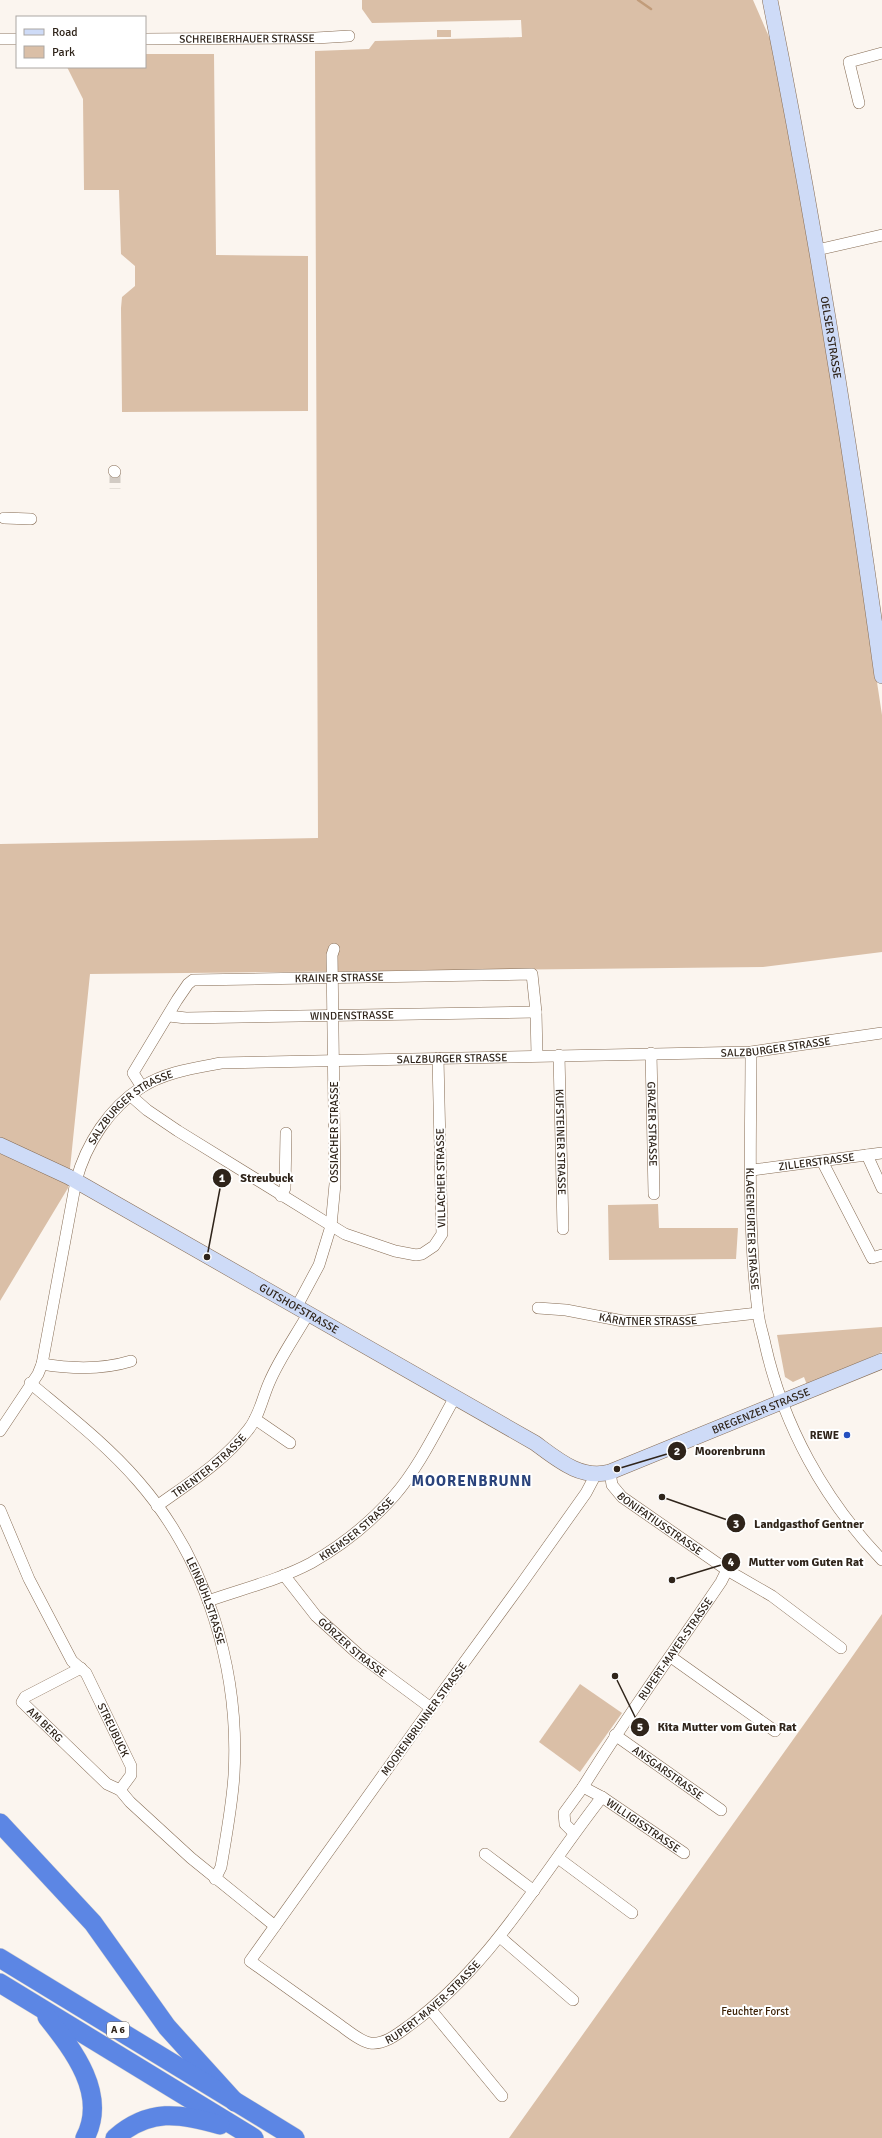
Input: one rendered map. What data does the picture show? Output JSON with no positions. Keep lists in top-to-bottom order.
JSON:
{
  "streets": {
    "highway": ["A 6"],
    "street": [
      "SCHREIBERHAUER STRASSE",
      "OELSER STRASSE",
      "KRAINER STRASSE",
      "WINDENSTRASSE",
      "SALZBURGER STRASSE",
      "GRAZER STRASSE",
      "OSSIACHER STRASSE",
      "KUFSTEINER STRASSE",
      "ZILLERSTRASSE",
      "VILLACHER STRASSE",
      "KLAGENFURTER STRASSE",
      "GUTSHOFSTRASSE",
      "KÄRNTNER STRASSE",
      "BREGENZER STRASSE",
      "TRIENTER STRASSE",
      "BONIFATIUSSTRASSE",
      "KREMSER STRASSE",
      "LEINBÜHLSTRASSE",
      "GÖRZER STRASSE",
      "RUPERT-MAYER-STRASSE",
      "MOORENBRUNNER STRASSE",
      "AM BERG",
      "STREUBUCK",
      "ANSGARSTRASSE",
      "WILLIGISSTRASSE"
    ]
  },
  "crossings": [
    ["KRAINER STRASSE", "WINDENSTRASSE"],
    ["KRAINER STRASSE", "SALZBURGER STRASSE"],
    ["KRAINER STRASSE", "OSSIACHER STRASSE"],
    ["WINDENSTRASSE", "OSSIACHER STRASSE"],
    ["SALZBURGER STRASSE", "GRAZER STRASSE"],
    ["SALZBURGER STRASSE", "OSSIACHER STRASSE"],
    ["SALZBURGER STRASSE", "KUFSTEINER STRASSE"],
    ["SALZBURGER STRASSE", "VILLACHER STRASSE"],
    ["SALZBURGER STRASSE", "KLAGENFURTER STRASSE"],
    ["SALZBURGER STRASSE", "GUTSHOFSTRASSE"],
    ["OSSIACHER STRASSE", "VILLACHER STRASSE"],
    ["OSSIACHER STRASSE", "GUTSHOFSTRASSE"],
    ["OSSIACHER STRASSE", "TRIENTER STRASSE"],
    ["ZILLERSTRASSE", "KLAGENFURTER STRASSE"],
    ["KLAGENFURTER STRASSE", "KÄRNTNER STRASSE"],
    ["KLAGENFURTER STRASSE", "BREGENZER STRASSE"],
    ["GUTSHOFSTRASSE", "BREGENZER STRASSE"],
    ["GUTSHOFSTRASSE", "TRIENTER STRASSE"],
    ["GUTSHOFSTRASSE", "KREMSER STRASSE"],
    ["GUTSHOFSTRASSE", "MOORENBRUNNER STRASSE"],
    ["BREGENZER STRASSE", "BONIFATIUSSTRASSE"],
    ["BREGENZER STRASSE", "MOORENBRUNNER STRASSE"],
    ["TRIENTER STRASSE", "LEINBÜHLSTRASSE"],
    ["BONIFATIUSSTRASSE", "RUPERT-MAYER-STRASSE"],
    ["KREMSER STRASSE", "LEINBÜHLSTRASSE"],
    ["KREMSER STRASSE", "GÖRZER STRASSE"],
    ["GÖRZER STRASSE", "MOORENBRUNNER STRASSE"],
    ["RUPERT-MAYER-STRASSE", "MOORENBRUNNER STRASSE"],
    ["RUPERT-MAYER-STRASSE", "ANSGARSTRASSE"],
    ["RUPERT-MAYER-STRASSE", "WILLIGISSTRASSE"],
    ["AM BERG", "STREUBUCK"]
  ],
  "districts": ["MOORENBRUNN"],
  "parks": ["Feuchter Forst"],
  "places": [
    "Streubuck",
    "REWE",
    "Moorenbrunn",
    "Landgasthof Gentner",
    "Mutter vom Guten Rat",
    "Kita Mutter vom Guten Rat"
  ],
  "legend": ["Road", "Park"]
}
